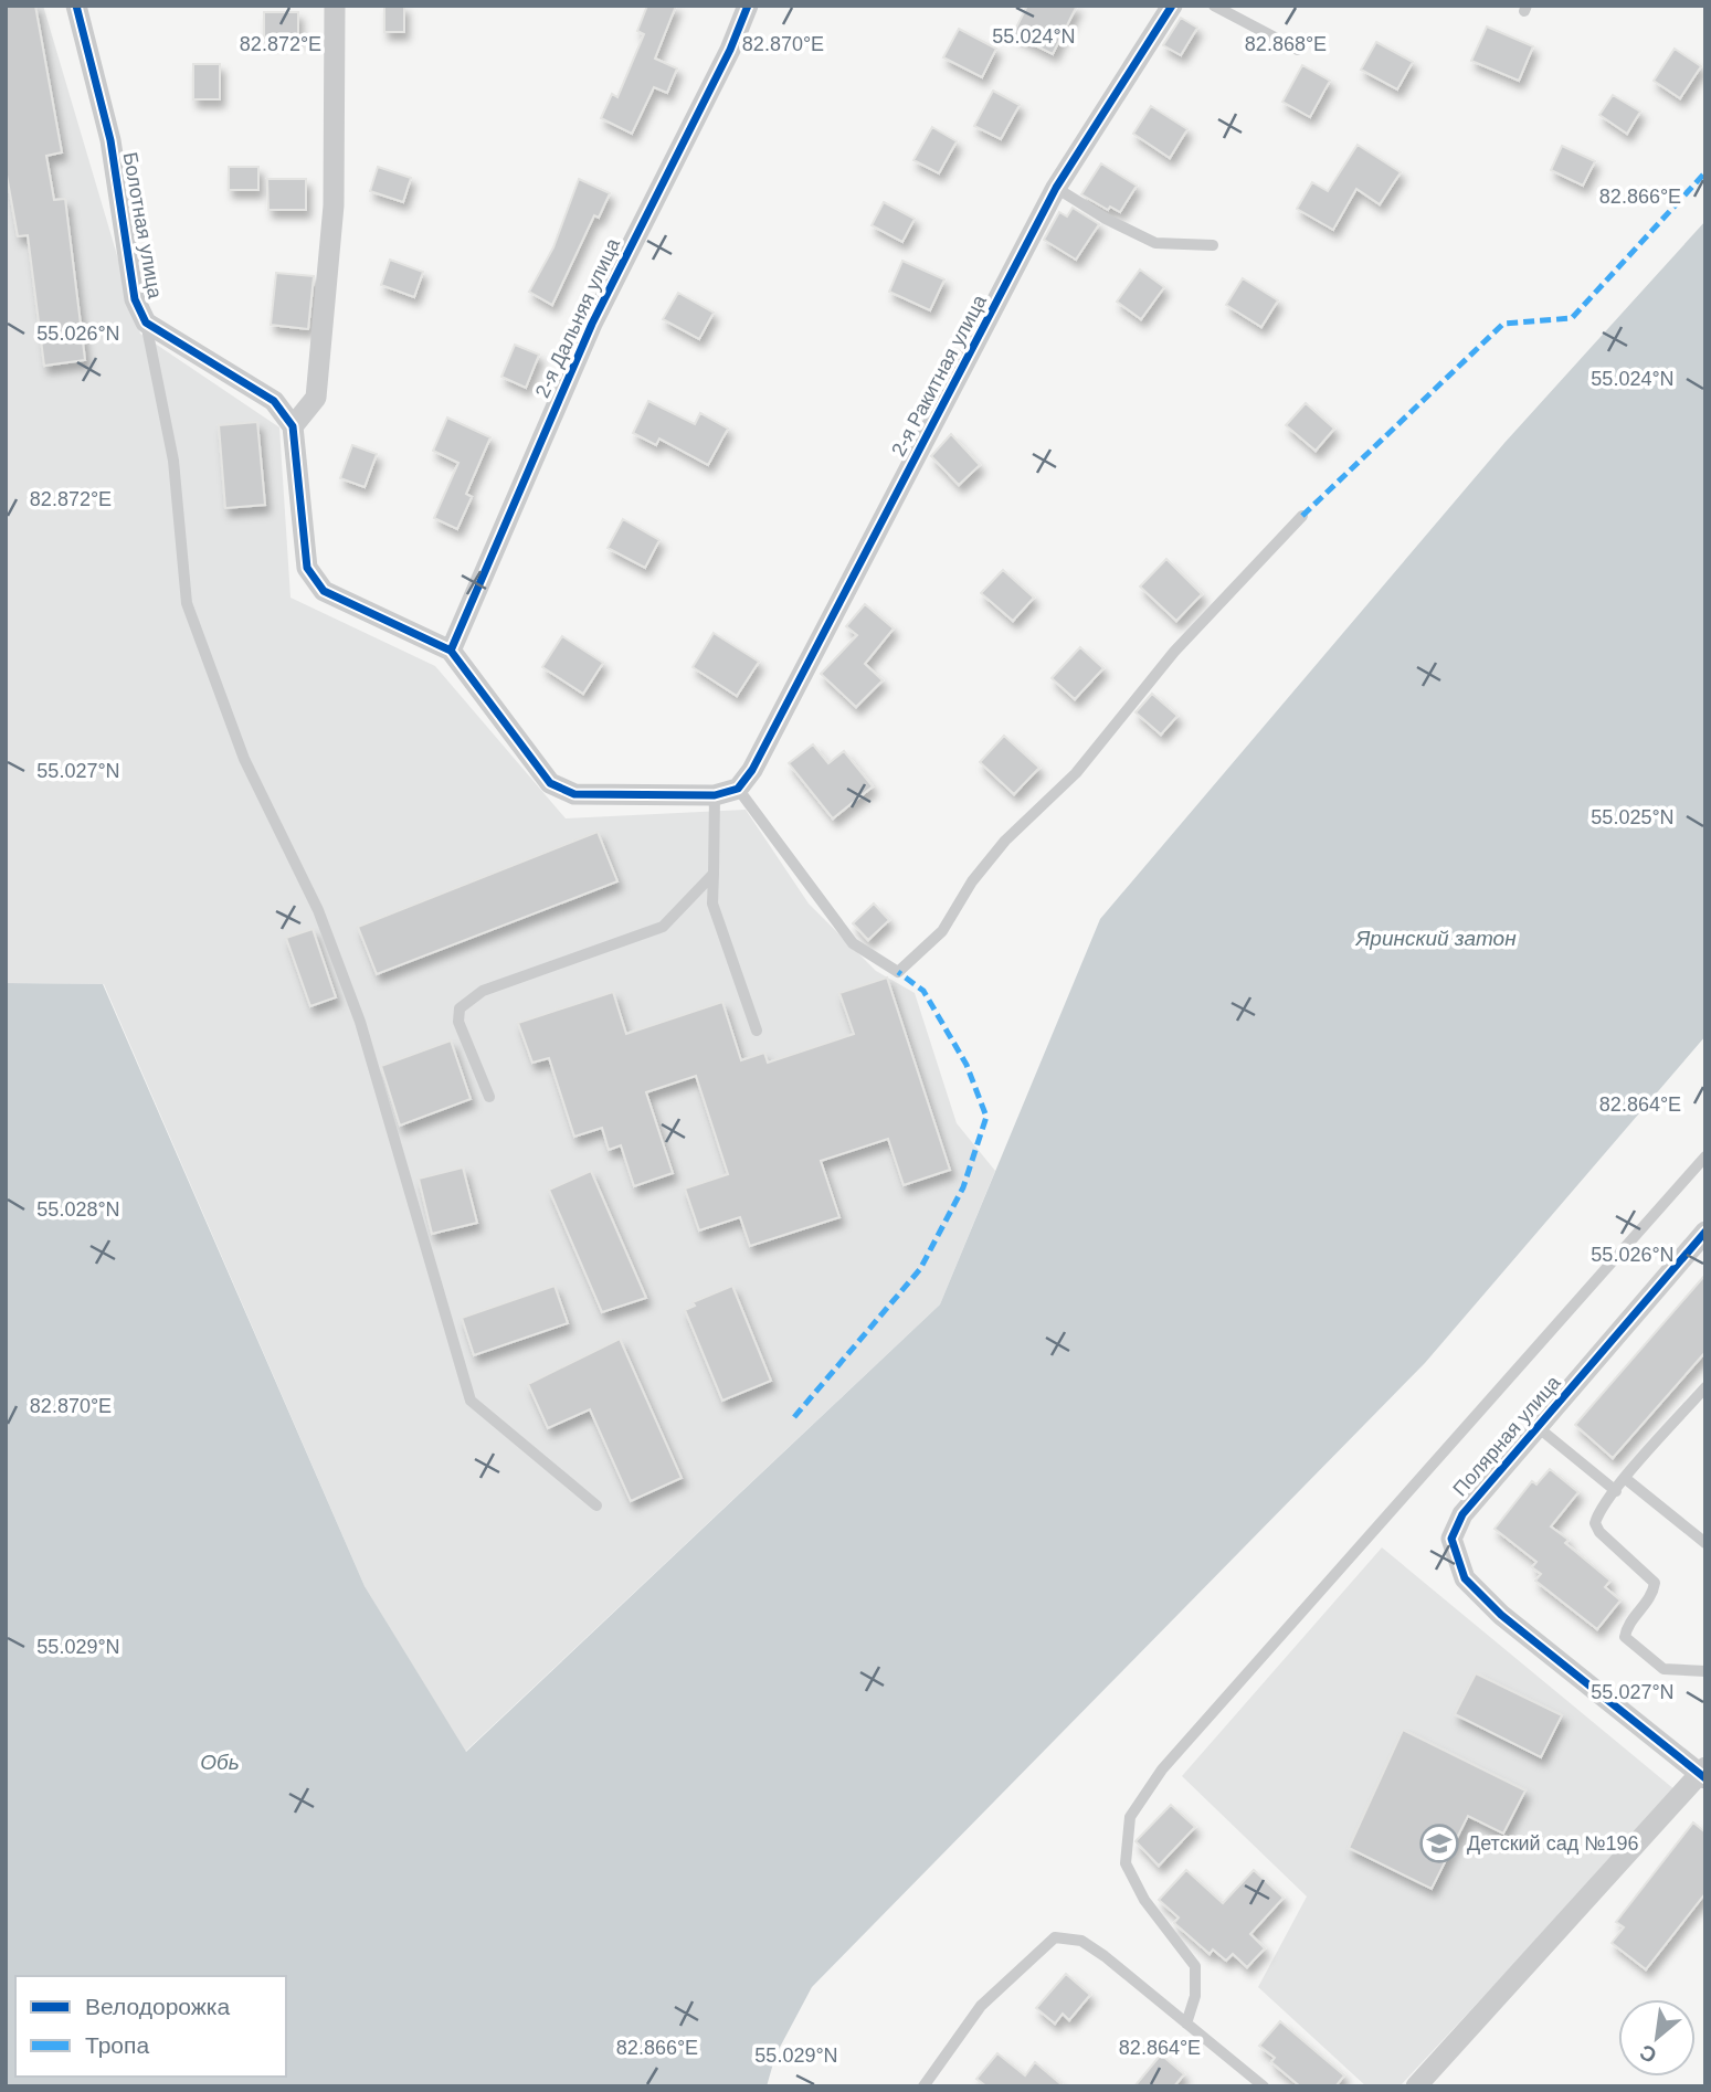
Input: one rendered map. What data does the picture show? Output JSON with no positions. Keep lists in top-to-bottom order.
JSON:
{
  "streets": {
    "street": [
      "Болотная улица",
      "2-я Дальняя улица",
      "2-я Ракитная улица",
      "Полярная улица"
    ]
  },
  "water": ["Яринский затон", "Обь"],
  "places": {
    "school or university": ["Детский сад №196"]
  },
  "legend": ["Велодорожка", "Тропа"],
  "north": "bottom left",
  "coordinates": [
    "55.024°N",
    "82.872°E",
    "82.870°E",
    "82.868°E",
    "82.866°E",
    "55.026°N",
    "55.027°N",
    "55.025°N",
    "82.864°E",
    "55.028°N",
    "55.029°N"
  ]
}
